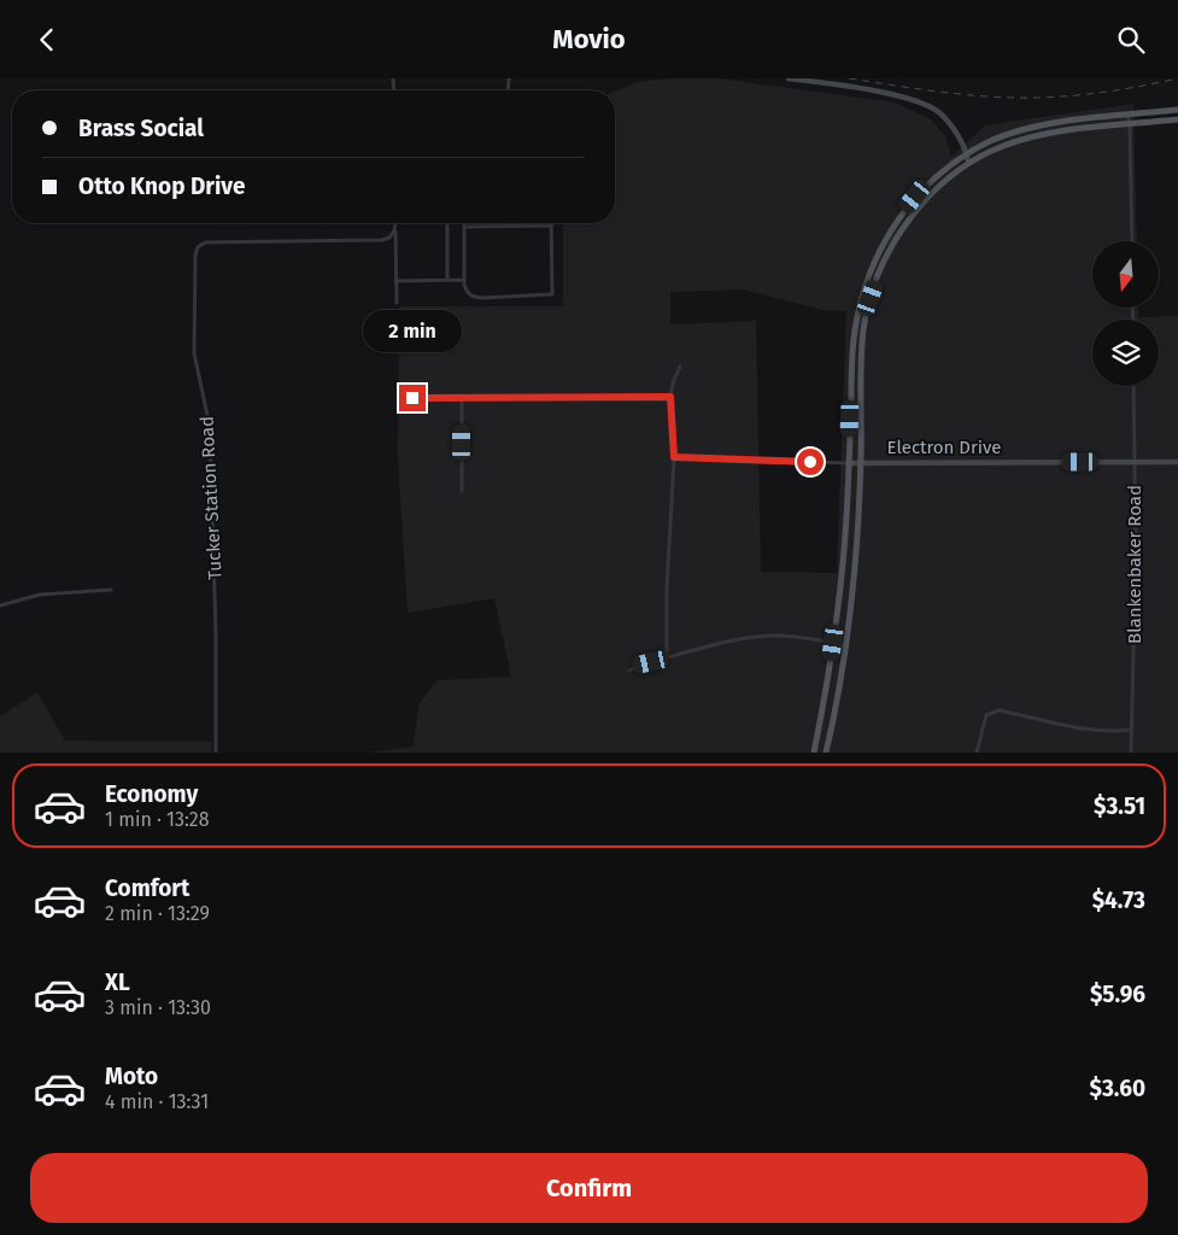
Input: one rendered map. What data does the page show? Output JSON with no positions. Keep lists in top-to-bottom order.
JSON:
{
  "streets": {
    "street": ["Electron Drive", "Tucker Station Road", "Blankenbaker Road"]
  },
  "crossings": [
    ["Electron Drive", "Blankenbaker Road"]
  ],
  "north": "bottom",
  "page": {
    "header": "Movio",
    "banner": ["Brass Social", "Otto Knop Drive"],
    "bubble": "2 min",
    "list": [
      {
        "name": "Economy",
        "note": "1 min · 13:28",
        "value": "$3.51"
      },
      {
        "name": "Comfort",
        "note": "2 min · 13:29",
        "value": "$4.73"
      },
      {
        "name": "XL",
        "note": "3 min · 13:30",
        "value": "$5.96"
      },
      {
        "name": "Moto",
        "note": "4 min · 13:31",
        "value": "$3.60"
      }
    ],
    "buttons": "Confirm"
  }
}
